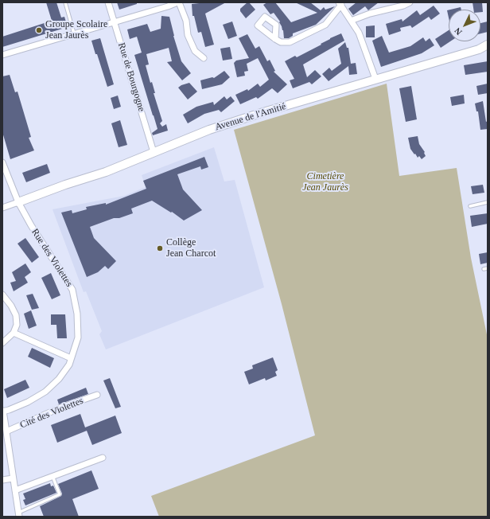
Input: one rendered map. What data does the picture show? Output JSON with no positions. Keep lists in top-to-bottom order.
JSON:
{
  "streets": {
    "street": [
      "Rue de Bourgogne",
      "Avenue de l'Amitié",
      "Rue des Violettes",
      "Cité des Violettes"
    ]
  },
  "crossings": [
    ["Rue de Bourgogne", "Avenue de l'Amitié"],
    ["Avenue de l'Amitié", "Rue des Violettes"],
    ["Rue des Violettes", "Cité des Violettes"]
  ],
  "parks": ["Cimetière Jean Jaurès"],
  "places": ["Groupe Scolaire Jean Jaurès", "Collège Jean Charcot"],
  "north": "bottom left"
}
